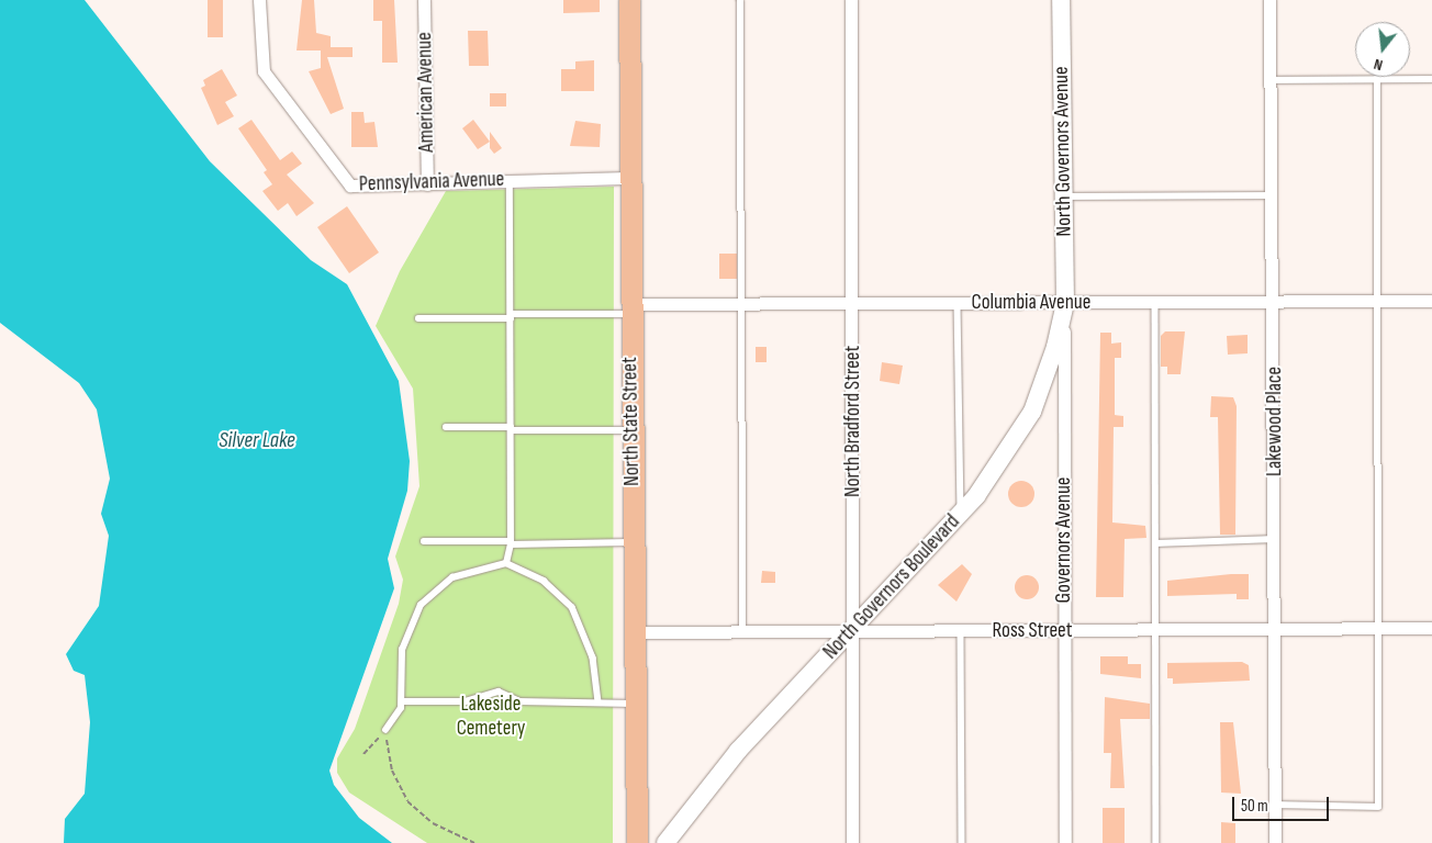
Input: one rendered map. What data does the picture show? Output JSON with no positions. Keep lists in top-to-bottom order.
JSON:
{
  "streets": {
    "main road": ["North Governors Avenue", "North State Street", "North Governors Boulevard"],
    "street": [
      "American Avenue",
      "Pennsylvania Avenue",
      "Columbia Avenue",
      "North Bradford Street",
      "Lakewood Place",
      "Governors Avenue",
      "Ross Street"
    ]
  },
  "crossings": [
    ["American Avenue", "Pennsylvania Avenue"],
    ["North Governors Avenue", "Columbia Avenue"],
    ["North Governors Avenue", "Governors Avenue"],
    ["North Governors Avenue", "North Governors Boulevard"],
    ["Pennsylvania Avenue", "North State Street"],
    ["Columbia Avenue", "North State Street"],
    ["Columbia Avenue", "North Bradford Street"],
    ["Columbia Avenue", "Lakewood Place"],
    ["Columbia Avenue", "Governors Avenue"],
    ["Columbia Avenue", "North Governors Boulevard"],
    ["North State Street", "Ross Street"],
    ["North Bradford Street", "North Governors Boulevard"],
    ["North Bradford Street", "Ross Street"],
    ["Lakewood Place", "Ross Street"],
    ["Governors Avenue", "North Governors Boulevard"],
    ["Governors Avenue", "Ross Street"],
    ["North Governors Boulevard", "Ross Street"]
  ],
  "water": ["Silver Lake"],
  "parks": ["Lakeside Cemetery"],
  "scale_bar": "50 m",
  "north": "bottom"
}
